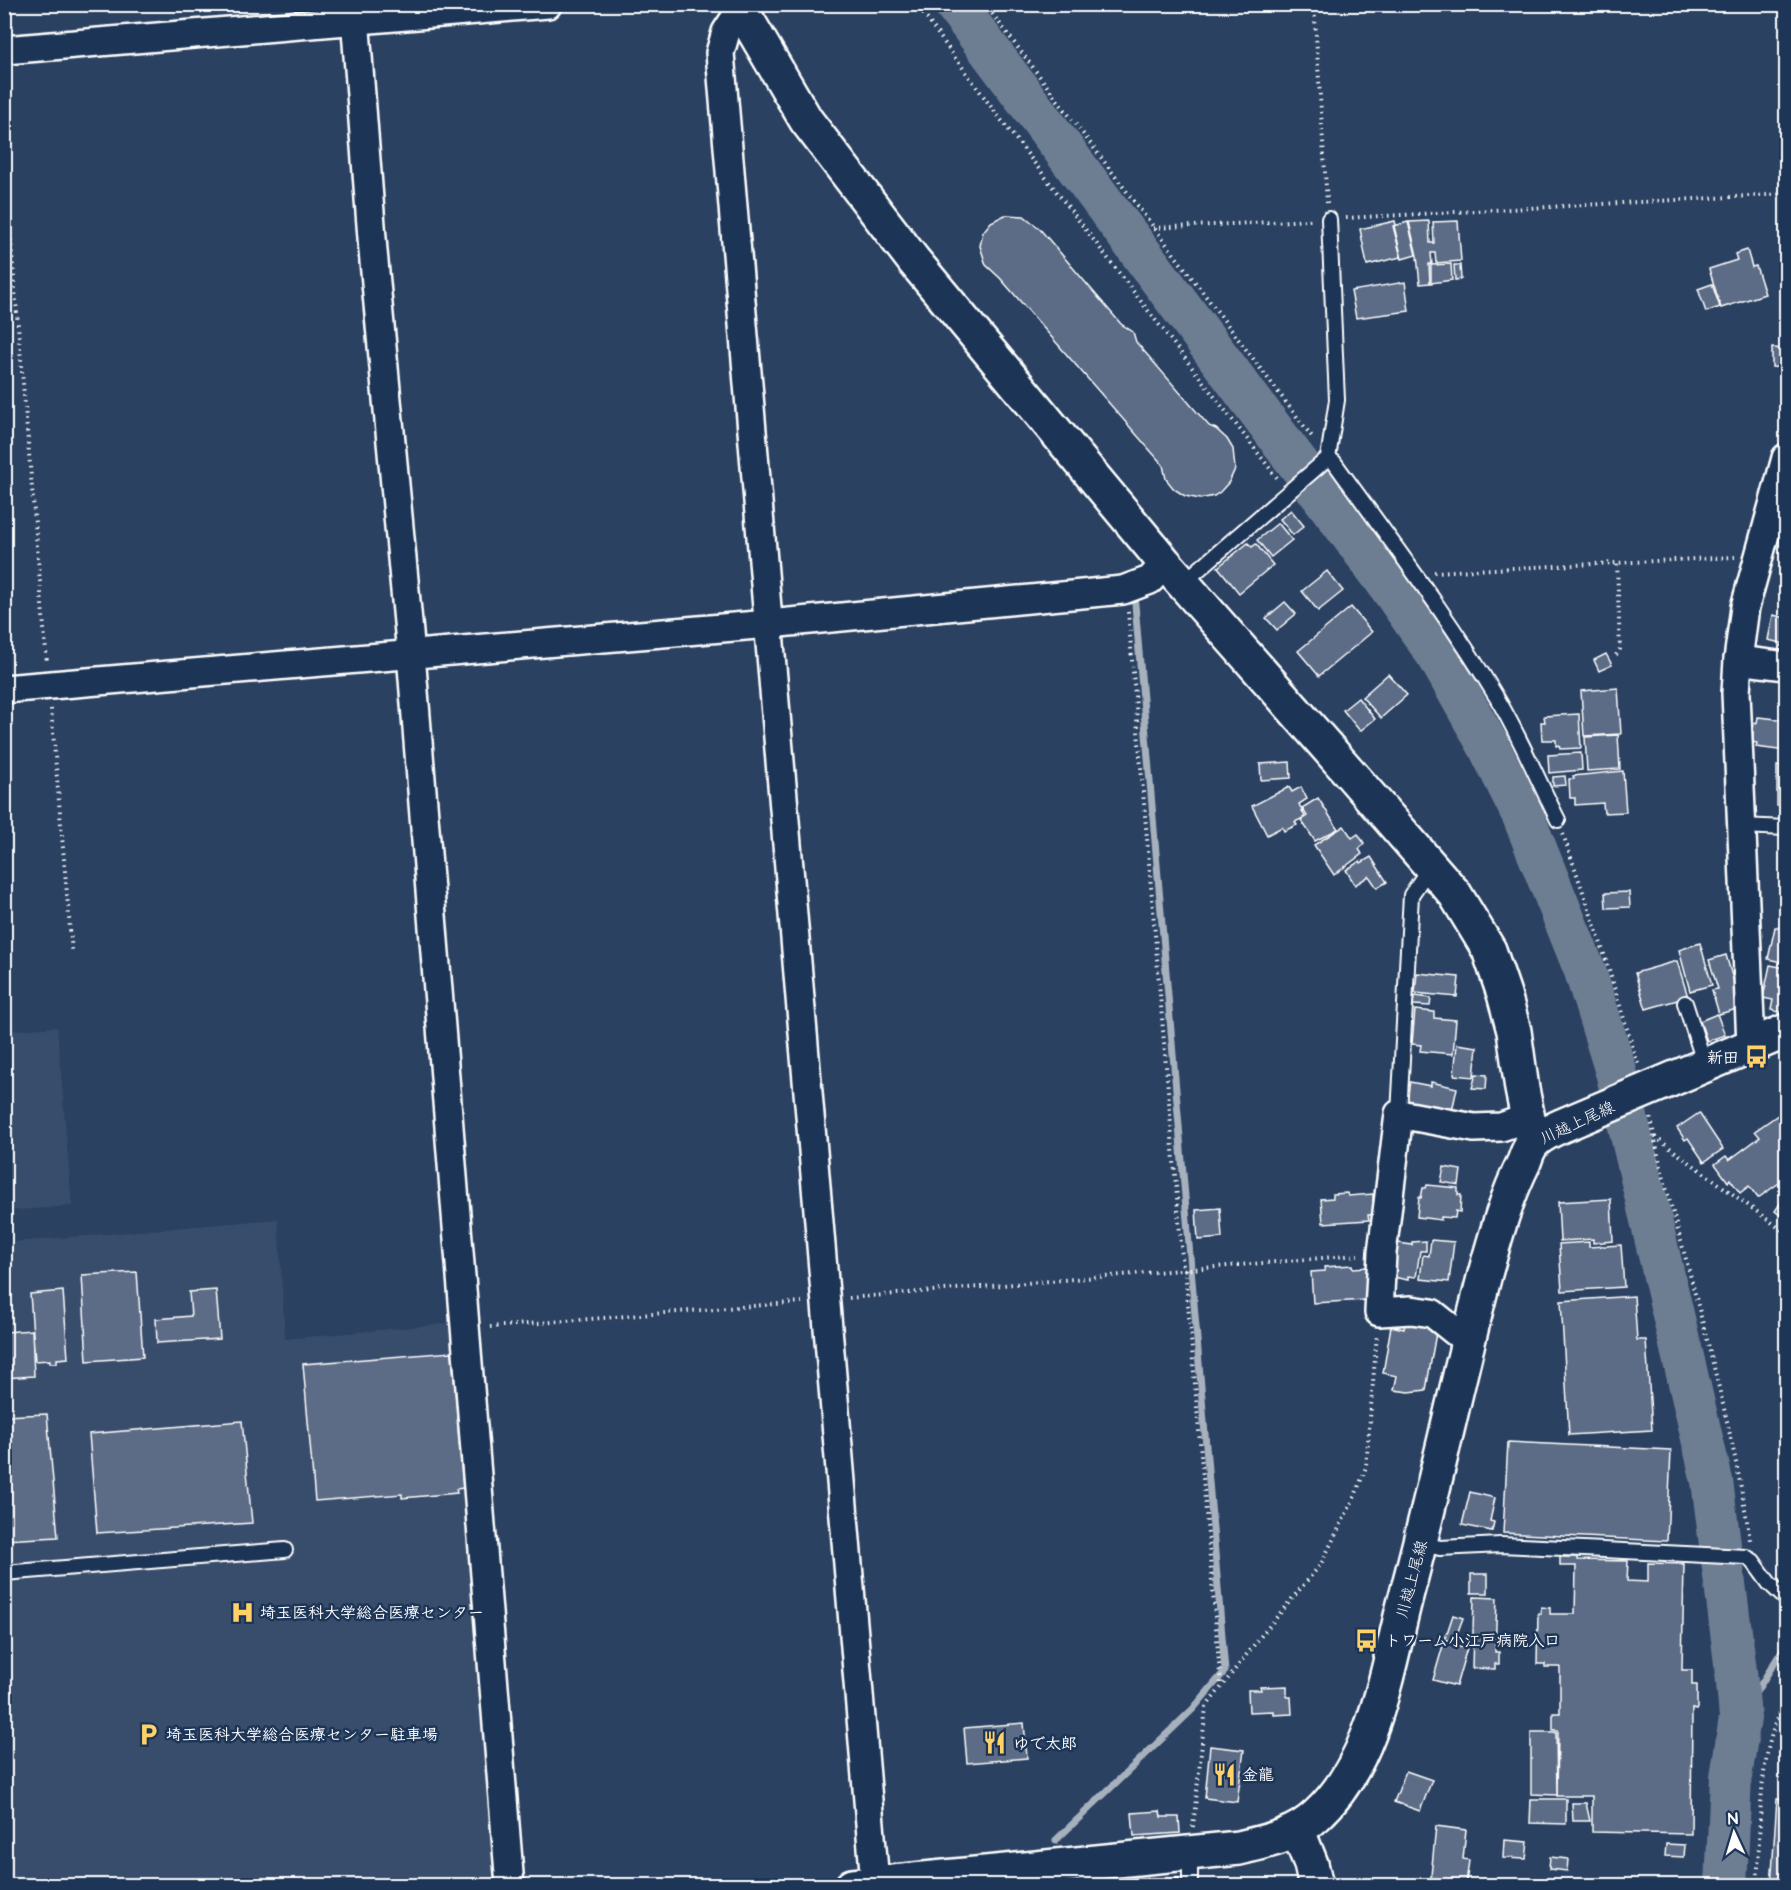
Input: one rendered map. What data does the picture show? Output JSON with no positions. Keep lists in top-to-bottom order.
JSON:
{
  "streets": {
    "main road": ["川越上尾線"]
  },
  "places": {
    "bus stop": ["新田", "トワーム小江戸病院入口"],
    "hospital": ["埼玉医科大学総合医療センター"],
    "parking": ["埼玉医科大学総合医療センター駐車場"],
    "restaurant": ["ゆで太郎", "金龍"]
  },
  "north": "top"
}
